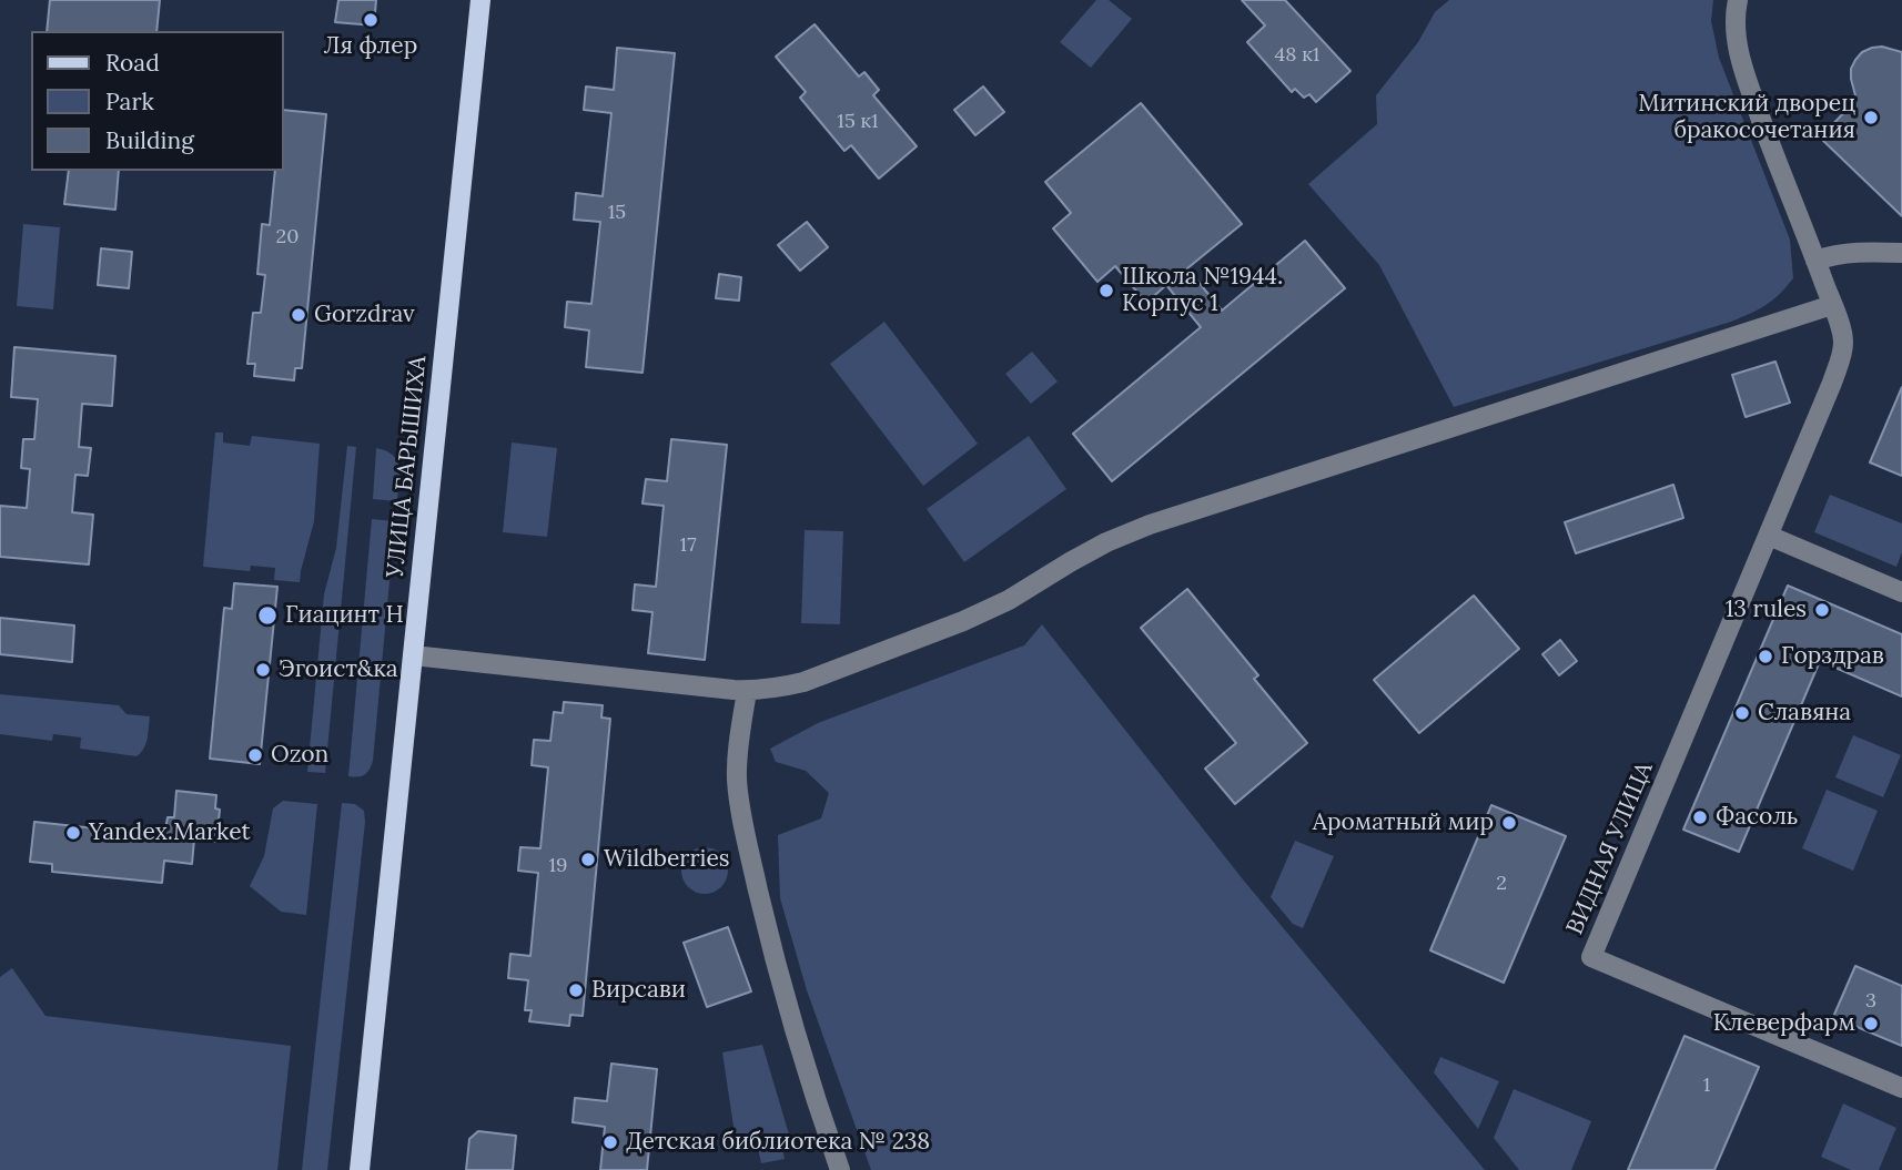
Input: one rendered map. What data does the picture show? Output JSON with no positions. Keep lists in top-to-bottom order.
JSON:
{
  "streets": {
    "main road": ["УЛИЦА БАРЫШИХА"],
    "street": ["ВИДНАЯ УЛИЦА"]
  },
  "places": [
    "Ля флер",
    "Митинский дворец бракосочетания",
    "Школа №1944. Корпус 1",
    "Gorzdrav",
    "13 rules",
    "Гиацинт Н",
    "Горздрав",
    "Эгоист&ка",
    "Славяна",
    "Ozon",
    "Фасоль",
    "Ароматный мир",
    "Yandex.Market",
    "Wildberries",
    "Вирсави",
    "Клеверфарм",
    "Детская библиотека № 238"
  ],
  "house_numbers": [
    "48 к1",
    "15 к1",
    "15",
    "20",
    "17",
    "19",
    "2",
    "3",
    "1"
  ],
  "legend": ["Road", "Park", "Building"]
}
